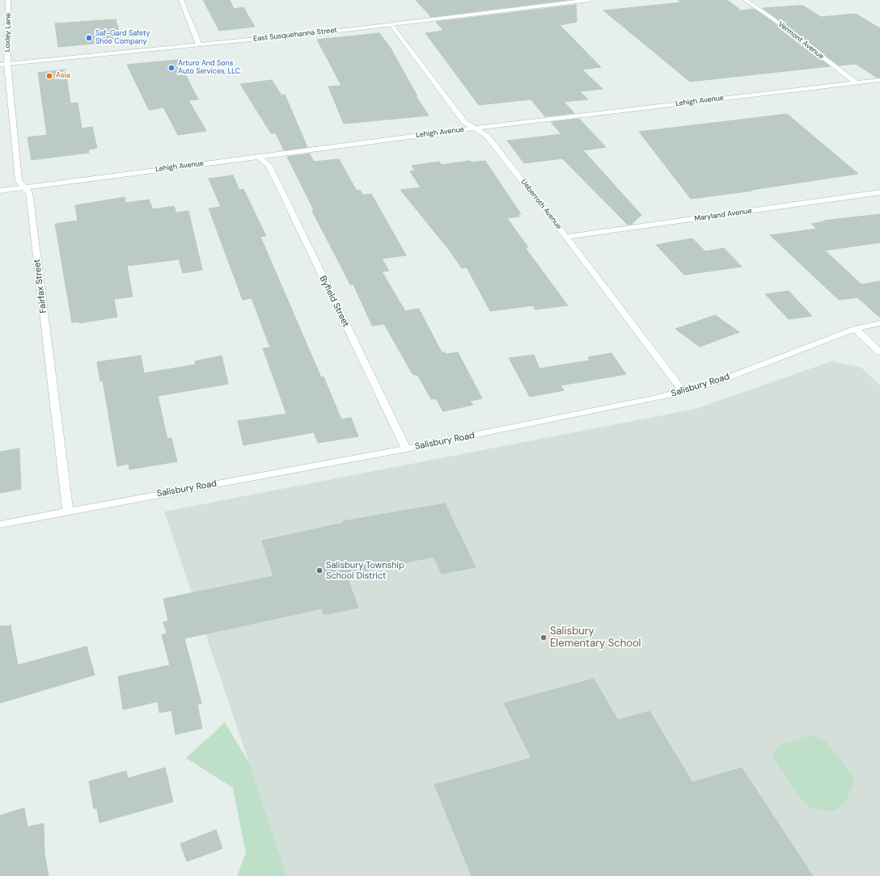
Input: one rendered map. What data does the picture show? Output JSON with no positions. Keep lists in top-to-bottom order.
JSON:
{
  "streets": {
    "street": [
      "Loxley Lane",
      "East Susquehanna Street",
      "Vermont Avenue",
      "Lehigh Avenue",
      "Ueberroth Avenue",
      "Maryland Avenue",
      "Fairfax Street",
      "Byfield Street",
      "Salisbury Road"
    ]
  },
  "crossings": [
    ["Loxley Lane", "East Susquehanna Street"],
    ["Loxley Lane", "Fairfax Street"],
    ["East Susquehanna Street", "Ueberroth Avenue"],
    ["East Susquehanna Street", "Fairfax Street"],
    ["Vermont Avenue", "Lehigh Avenue"],
    ["Lehigh Avenue", "Ueberroth Avenue"],
    ["Lehigh Avenue", "Fairfax Street"],
    ["Lehigh Avenue", "Byfield Street"],
    ["Ueberroth Avenue", "Maryland Avenue"],
    ["Ueberroth Avenue", "Salisbury Road"],
    ["Fairfax Street", "Salisbury Road"],
    ["Byfield Street", "Salisbury Road"]
  ],
  "places": [
    "Saf-Gard Safety Shoe Company",
    "Arturo And Sons Auto Services, LLC",
    "Asia",
    "Salisbury Township School District",
    "Salisbury Elementary School"
  ]
}
